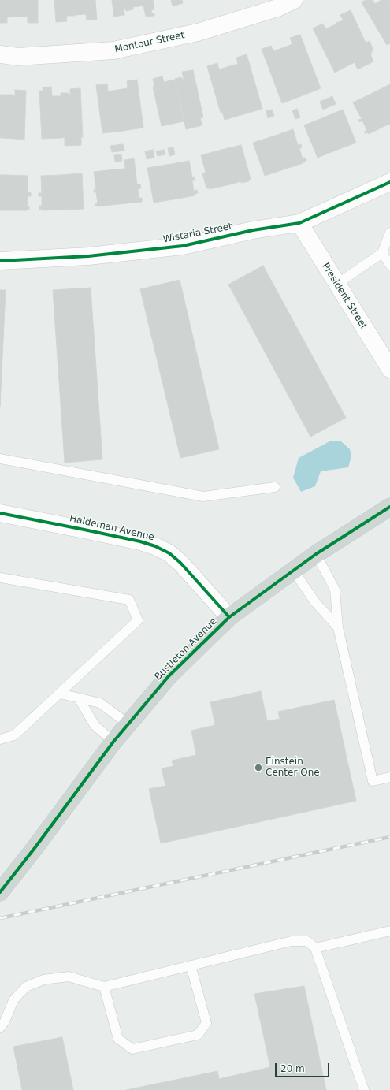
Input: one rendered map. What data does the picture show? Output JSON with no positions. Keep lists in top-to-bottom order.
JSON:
{
  "streets": {
    "main road": ["Bustleton Avenue"],
    "street": [
      "Montour Street",
      "Wistaria Street",
      "President Street",
      "Haldeman Avenue"
    ]
  },
  "crossings": [
    ["Wistaria Street", "President Street"],
    ["Haldeman Avenue", "Bustleton Avenue"]
  ],
  "places": ["Einstein Center One"],
  "scale_bar": "20 m"
}
